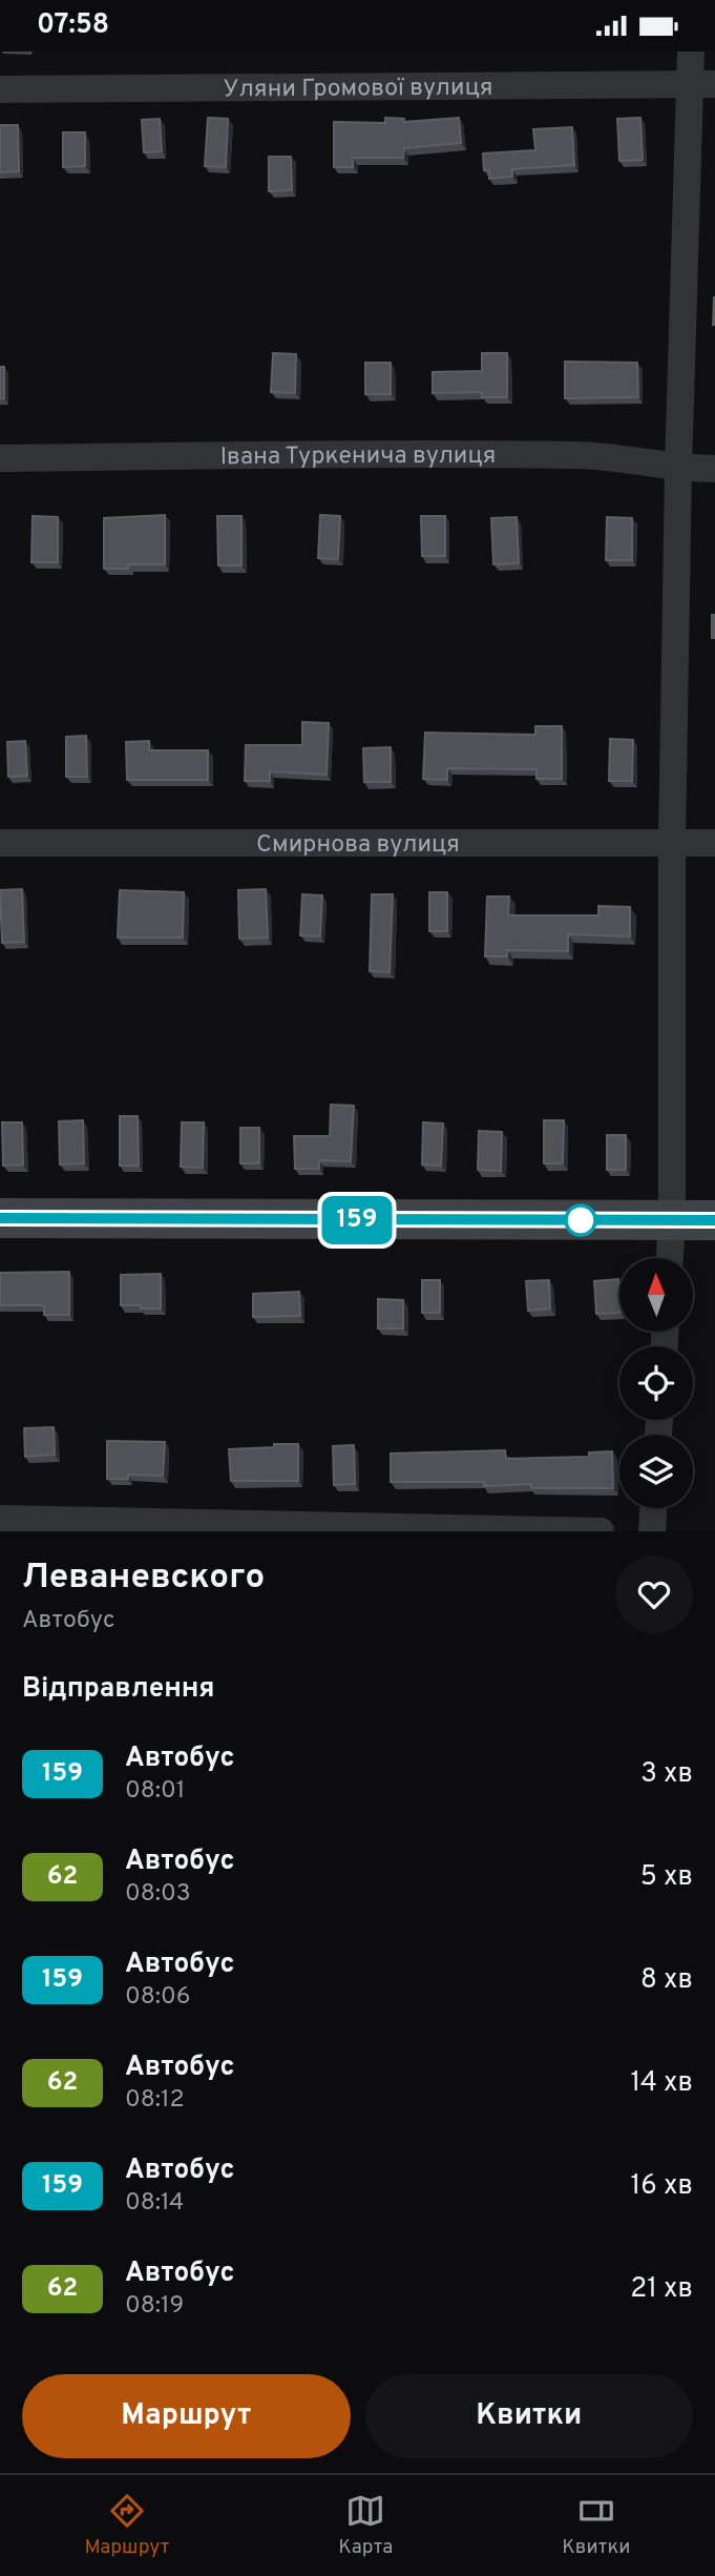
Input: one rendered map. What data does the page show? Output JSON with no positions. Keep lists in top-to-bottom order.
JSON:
{
  "streets": {
    "street": ["Уляни Громової вулиця", "Івана Туркенича вулиця", "Смирнова вулиця"]
  },
  "lines": ["bus line 159"],
  "north": "top",
  "page": {
    "status": "07:58",
    "on_map": "159",
    "heading": [
      ["Леваневского", "Автобус"],
      "Відправлення"
    ],
    "list": [
      {
        "mark": "159",
        "name": "Автобус",
        "note": "08:01",
        "value": "3 хв"
      },
      {
        "mark": "62",
        "name": "Автобус",
        "note": "08:03",
        "value": "5 хв"
      },
      {
        "mark": "159",
        "name": "Автобус",
        "note": "08:06",
        "value": "8 хв"
      },
      {
        "mark": "62",
        "name": "Автобус",
        "note": "08:12",
        "value": "14 хв"
      },
      {
        "mark": "159",
        "name": "Автобус",
        "note": "08:14",
        "value": "16 хв"
      },
      {
        "mark": "62",
        "name": "Автобус",
        "note": "08:19",
        "value": "21 хв"
      }
    ],
    "buttons": ["Маршрут", "Квитки"],
    "tabs": ["Маршрут", "Карта", "Квитки"]
  }
}
